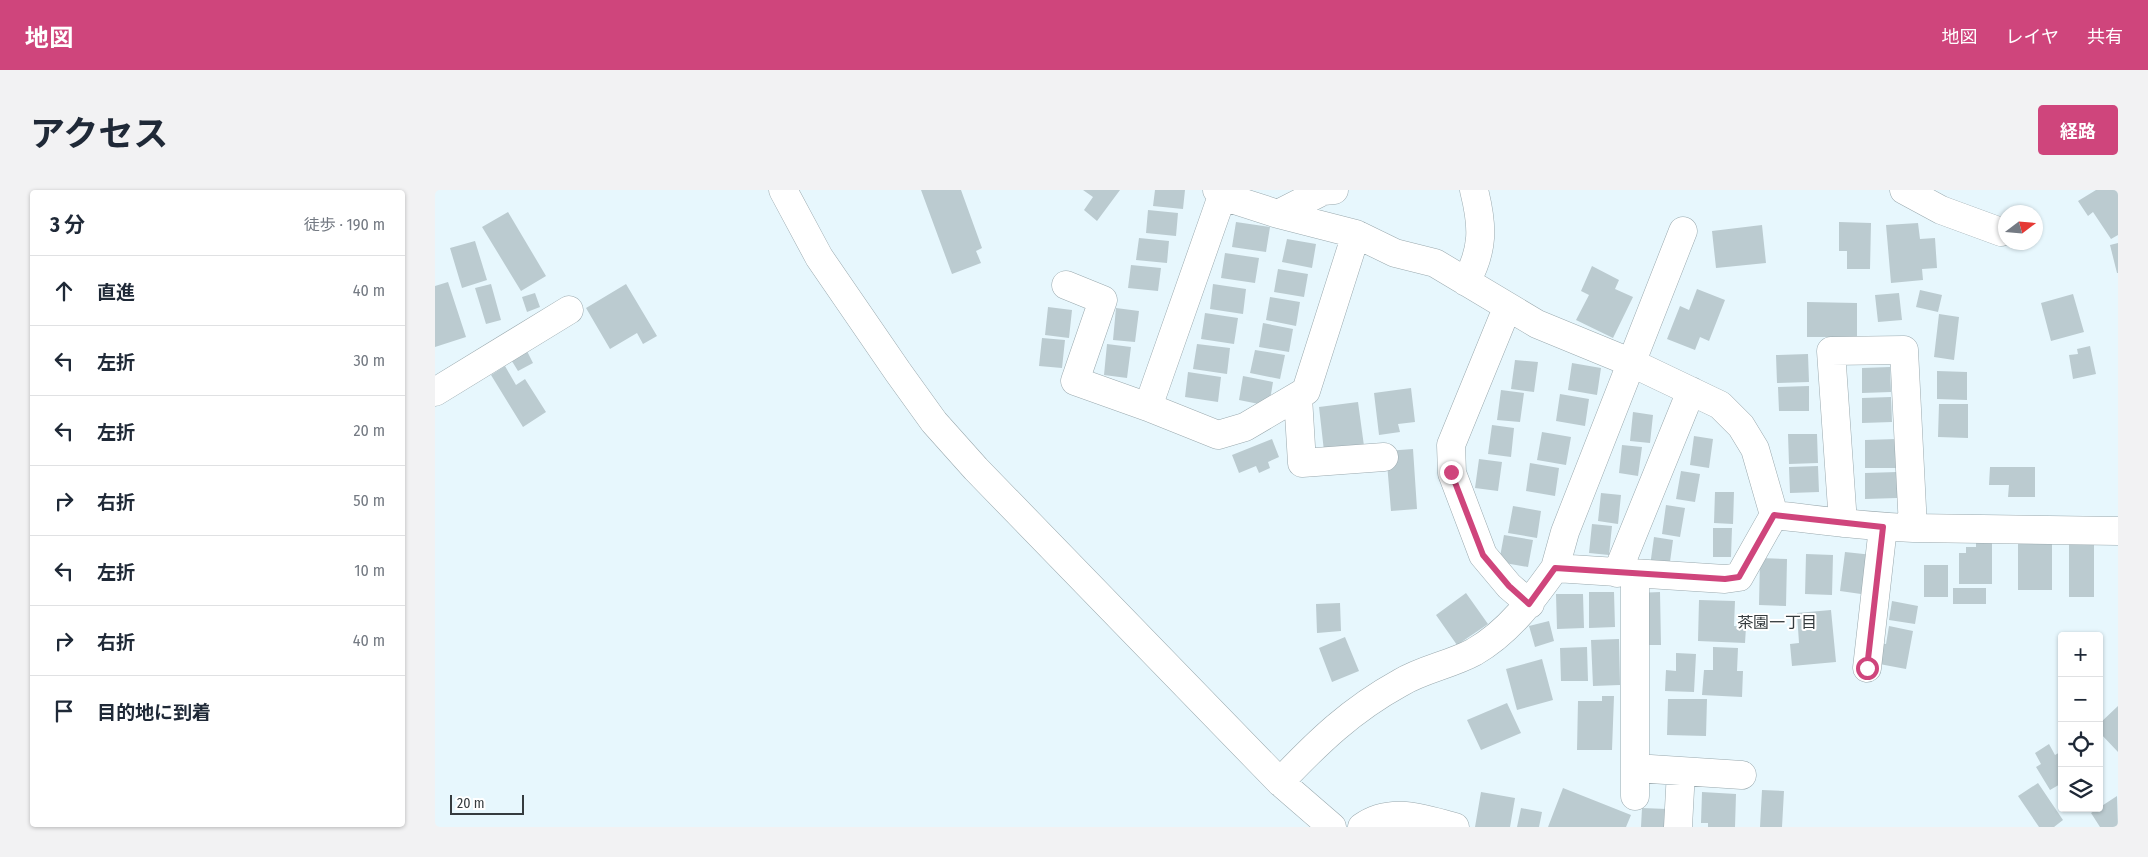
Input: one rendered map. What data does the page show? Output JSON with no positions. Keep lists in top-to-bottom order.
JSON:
{
  "districts": ["茶園一丁目"],
  "scale_bar": "20 m",
  "north": "right",
  "page": {
    "header": "地図",
    "nav": ["地図", "レイヤ", "共有"],
    "title": "アクセス",
    "buttons": "経路",
    "heading": ["3 分", "徒歩 · 190 m"],
    "list": [
      ["直進", "40 m"],
      ["左折", "30 m"],
      ["左折", "20 m"],
      ["右折", "50 m"],
      ["左折", "10 m"],
      ["右折", "40 m"],
      "目的地に到着"
    ],
    "map_buttons": ["+", "−"],
    "scale": "20 m"
  }
}
